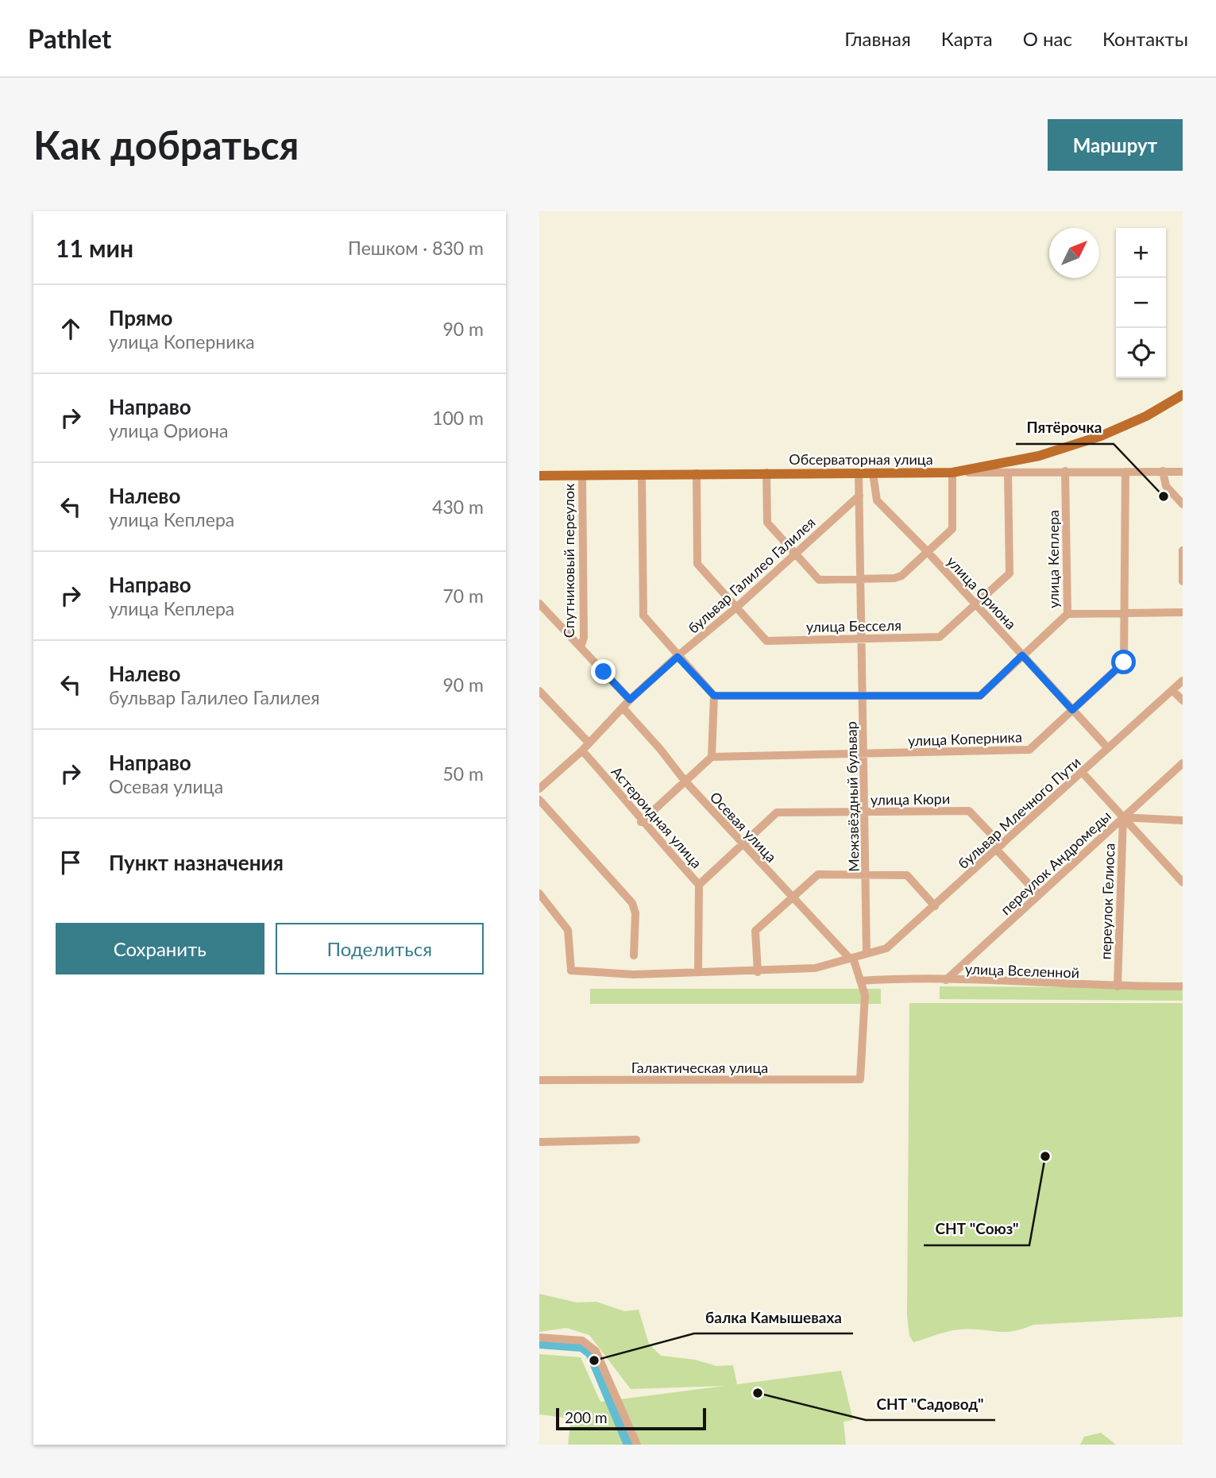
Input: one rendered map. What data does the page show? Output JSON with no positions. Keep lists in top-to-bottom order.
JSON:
{
  "streets": {
    "main road": ["Обсерваторная улица"],
    "street": [
      "улица Кеплера",
      "Спутниковый переулок",
      "бульвар Галилео Галилея",
      "улица Ориона",
      "улица Бесселя",
      "улица Коперника",
      "Межзвёздный бульвар",
      "улица Кюри",
      "бульвар Млечного Пути",
      "Астероидная улица",
      "Осевая улица",
      "переулок Андромеды",
      "переулок Гелиоса",
      "улица Вселенной",
      "Галактическая улица"
    ]
  },
  "crossings": [
    ["Обсерваторная улица", "улица Кеплера"],
    ["Обсерваторная улица", "Спутниковый переулок"],
    ["Обсерваторная улица", "улица Ориона"],
    ["Обсерваторная улица", "улица Бесселя"],
    ["Обсерваторная улица", "улица Коперника"],
    ["Обсерваторная улица", "Межзвёздный бульвар"],
    ["улица Кеплера", "улица Ориона"],
    ["улица Кеплера", "Межзвёздный бульвар"],
    ["бульвар Галилео Галилея", "улица Бесселя"],
    ["бульвар Галилео Галилея", "Межзвёздный бульвар"],
    ["бульвар Галилео Галилея", "Астероидная улица"],
    ["бульвар Галилео Галилея", "Осевая улица"],
    ["улица Ориона", "улица Бесселя"],
    ["улица Ориона", "улица Коперника"],
    ["улица Ориона", "бульвар Млечного Пути"],
    ["улица Бесселя", "Межзвёздный бульвар"],
    ["улица Коперника", "Межзвёздный бульвар"],
    ["Межзвёздный бульвар", "улица Кюри"],
    ["Межзвёздный бульвар", "бульвар Млечного Пути"],
    ["улица Кюри", "бульвар Млечного Пути"],
    ["улица Кюри", "Астероидная улица"],
    ["улица Кюри", "Осевая улица"],
    ["улица Кюри", "переулок Андромеды"],
    ["переулок Андромеды", "переулок Гелиоса"],
    ["переулок Андромеды", "улица Вселенной"],
    ["переулок Гелиоса", "улица Вселенной"],
    ["улица Вселенной", "Галактическая улица"]
  ],
  "places": [
    "Пятёрочка",
    "СНТ \"Союз\"",
    "балка Камышеваха",
    "СНТ \"Садовод\""
  ],
  "scale_bar": "200 m",
  "north": "top right",
  "page": {
    "header": "Pathlet",
    "nav": [
      "Главная",
      "Карта",
      "О нас",
      "Контакты"
    ],
    "buttons": [
      "Маршрут",
      ["Сохранить", "Поделиться"]
    ],
    "title": "Как добраться",
    "heading": ["11 мин", "Пешком · 830 m"],
    "map_buttons": ["+", "−"],
    "list": [
      ["Прямо", "улица Коперника", "90 m"],
      ["Направо", "улица Ориона", "100 m"],
      ["Налево", "улица Кеплера", "430 m"],
      ["Направо", "улица Кеплера", "70 m"],
      ["Налево", "бульвар Галилео Галилея", "90 m"],
      ["Направо", "Осевая улица", "50 m"],
      "Пункт назначения"
    ],
    "scale": "200 m"
  }
}
